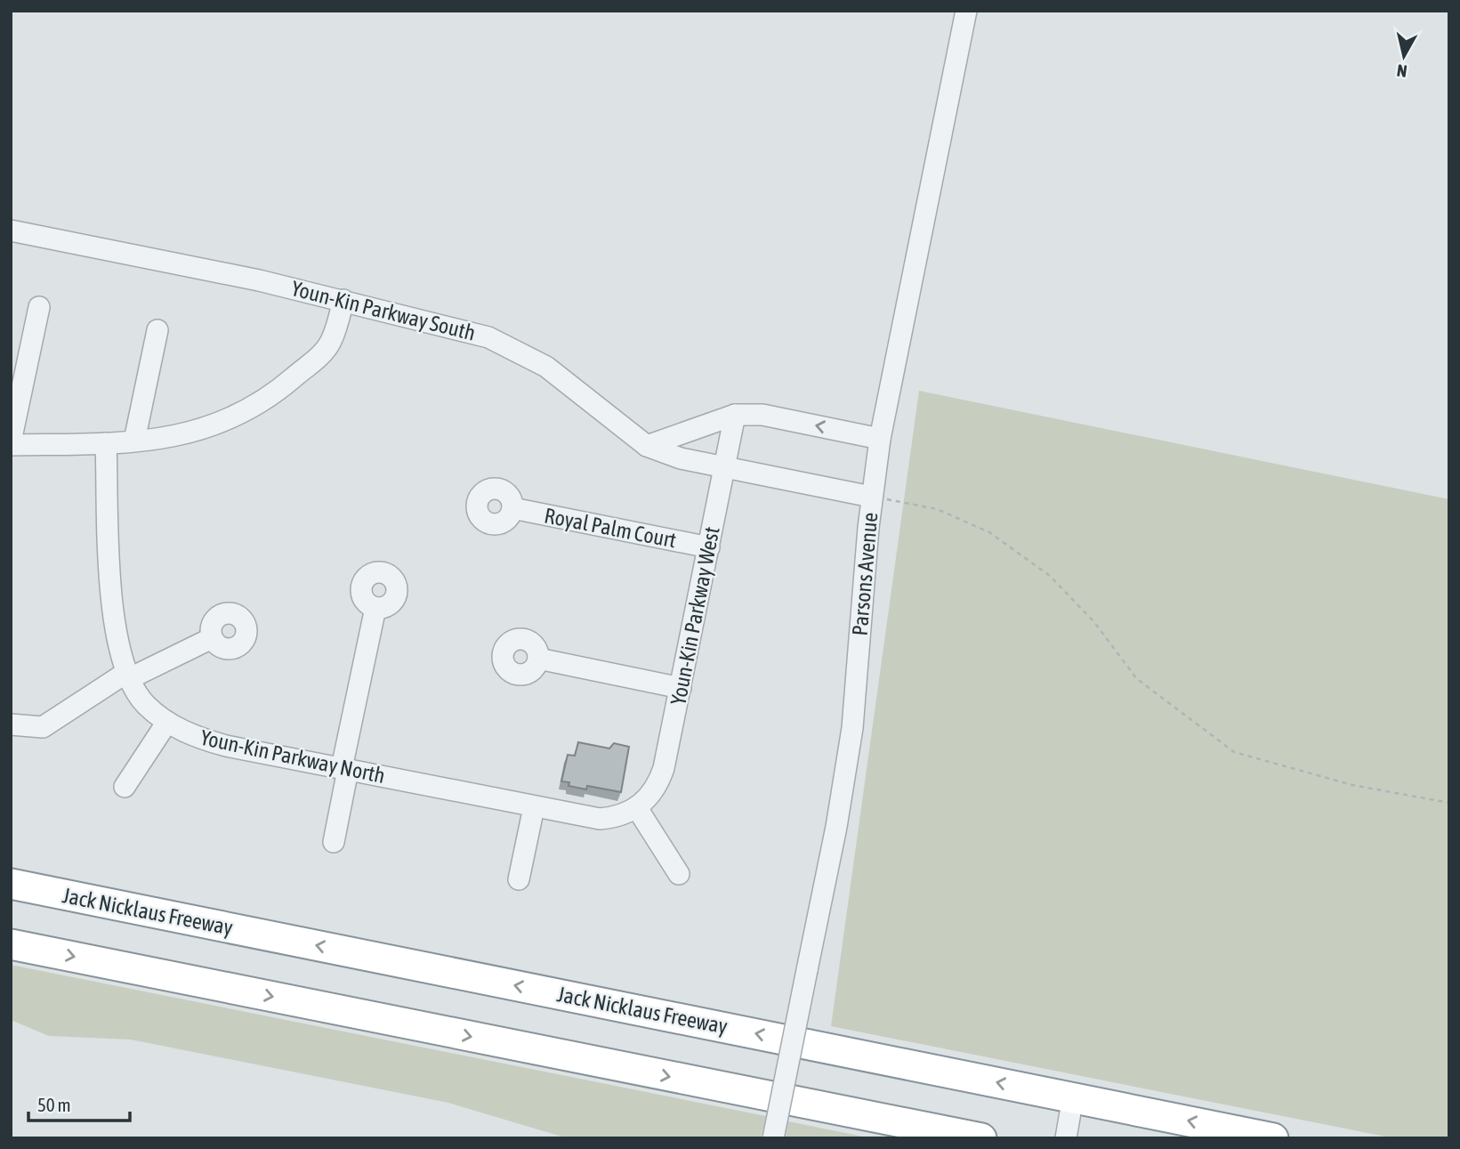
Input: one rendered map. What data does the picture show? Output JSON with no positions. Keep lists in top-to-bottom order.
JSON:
{
  "streets": {
    "highway": ["Jack Nicklaus Freeway"],
    "street": [
      "Youn-Kin Parkway South",
      "Royal Palm Court",
      "Parsons Avenue",
      "Youn-Kin Parkway West",
      "Youn-Kin Parkway North"
    ]
  },
  "crossings": [
    ["Youn-Kin Parkway South", "Parsons Avenue"],
    ["Youn-Kin Parkway South", "Youn-Kin Parkway West"],
    ["Royal Palm Court", "Youn-Kin Parkway West"],
    ["Youn-Kin Parkway West", "Youn-Kin Parkway North"]
  ],
  "scale_bar": "50 m",
  "north": "bottom"
}
